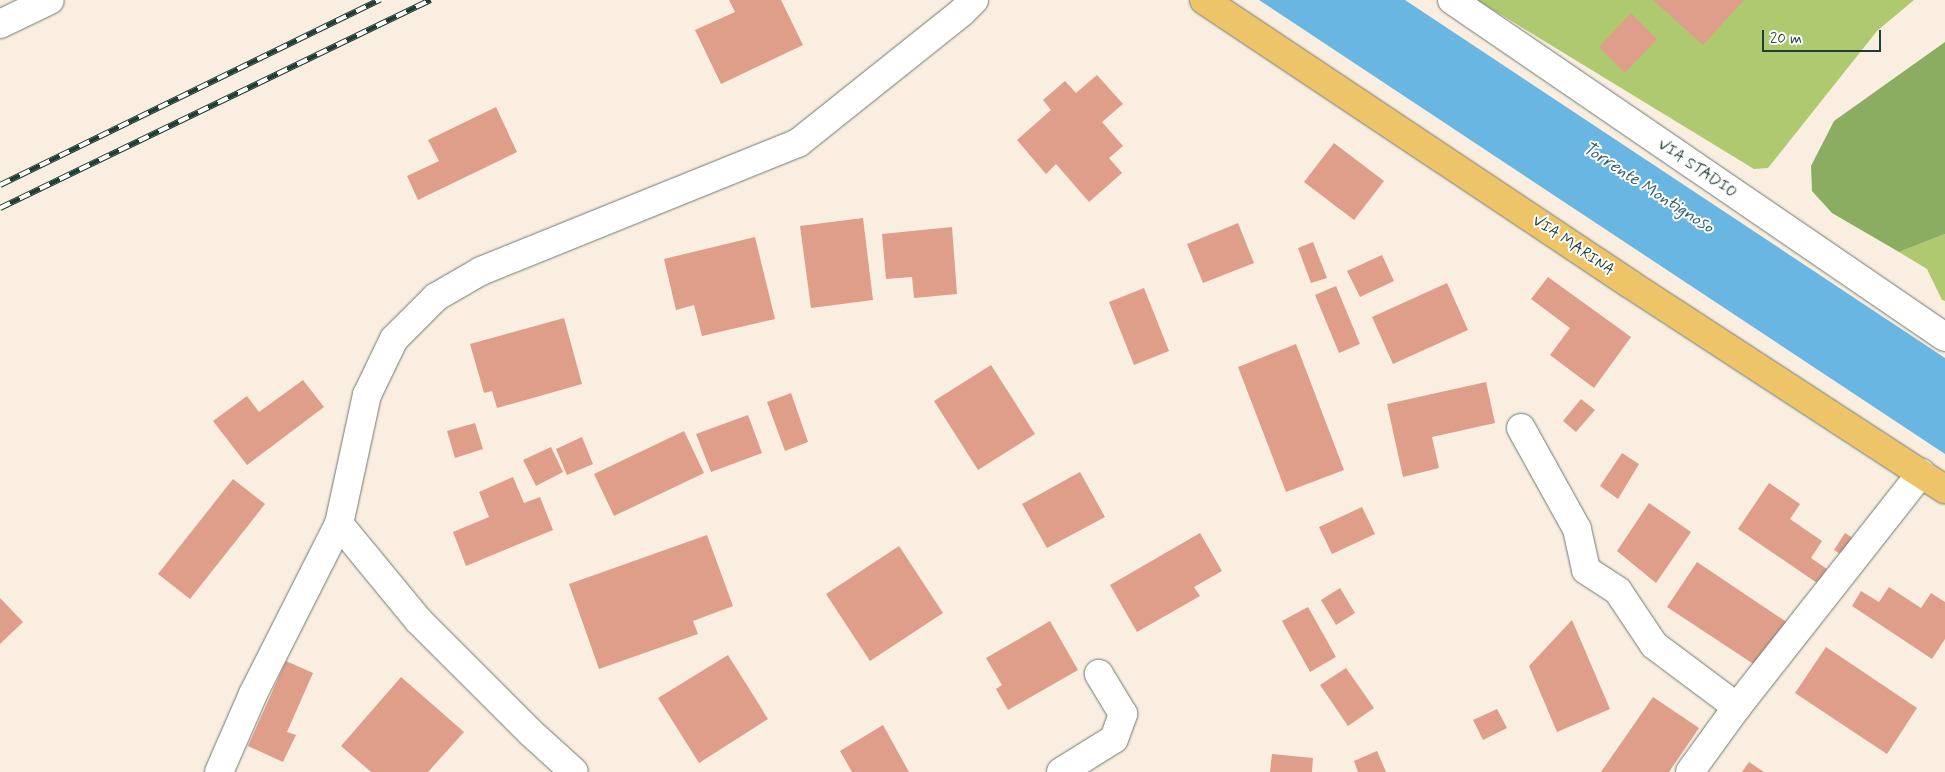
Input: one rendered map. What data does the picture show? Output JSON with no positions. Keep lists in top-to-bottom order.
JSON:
{
  "streets": {
    "main road": ["VIA MARINA"],
    "street": ["VIA STADIO"]
  },
  "water": ["Torrente Montignoso"],
  "scale_bar": "20 m"
}
